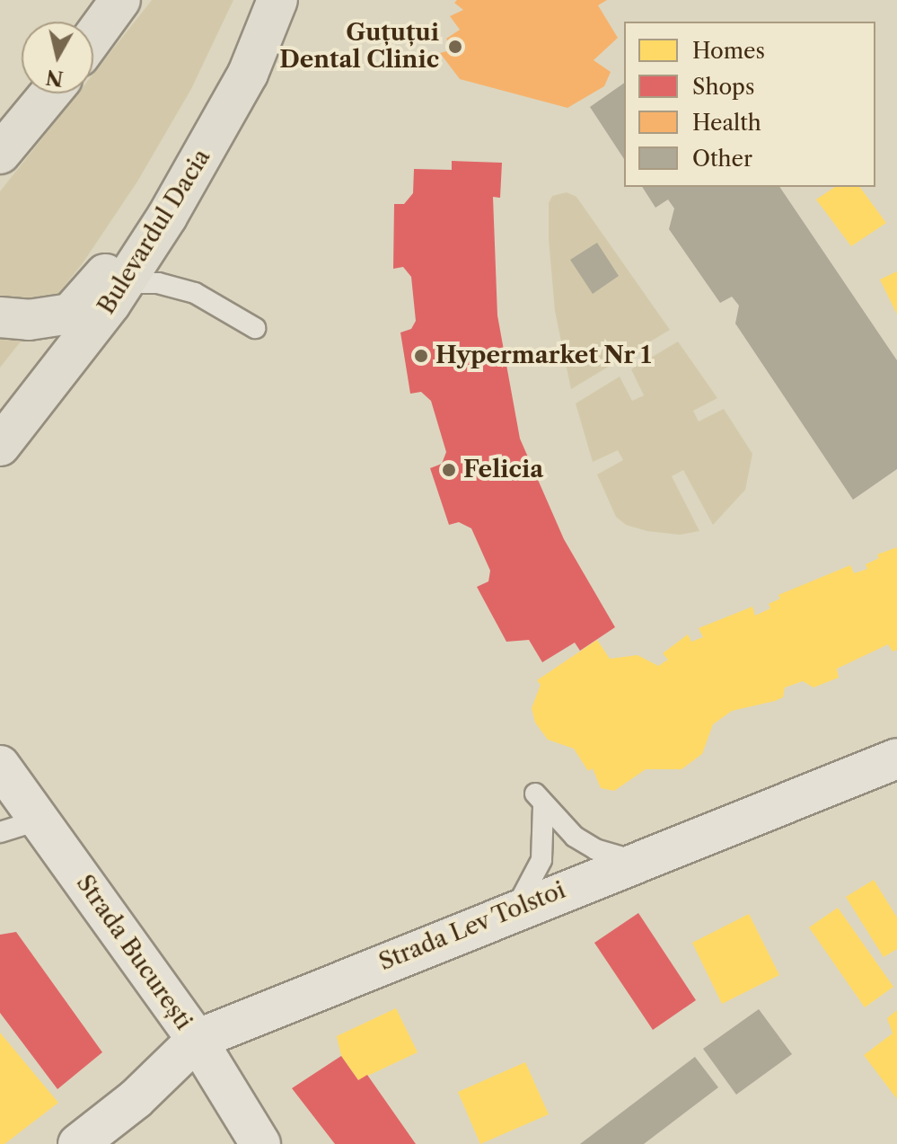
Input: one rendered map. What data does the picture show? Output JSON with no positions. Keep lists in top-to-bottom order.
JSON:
{
  "streets": {
    "highway": ["Bulevardul Dacia"],
    "main road": ["Strada Lev Tolstoi", "Strada București"]
  },
  "crossings": [
    ["Strada Lev Tolstoi", "Strada București"]
  ],
  "places": ["Guțuțui Dental Clinic", "Hypermarket Nr 1", "Felicia"],
  "legend": [
    "Homes",
    "Shops",
    "Health",
    "Other"
  ],
  "north": "bottom"
}
